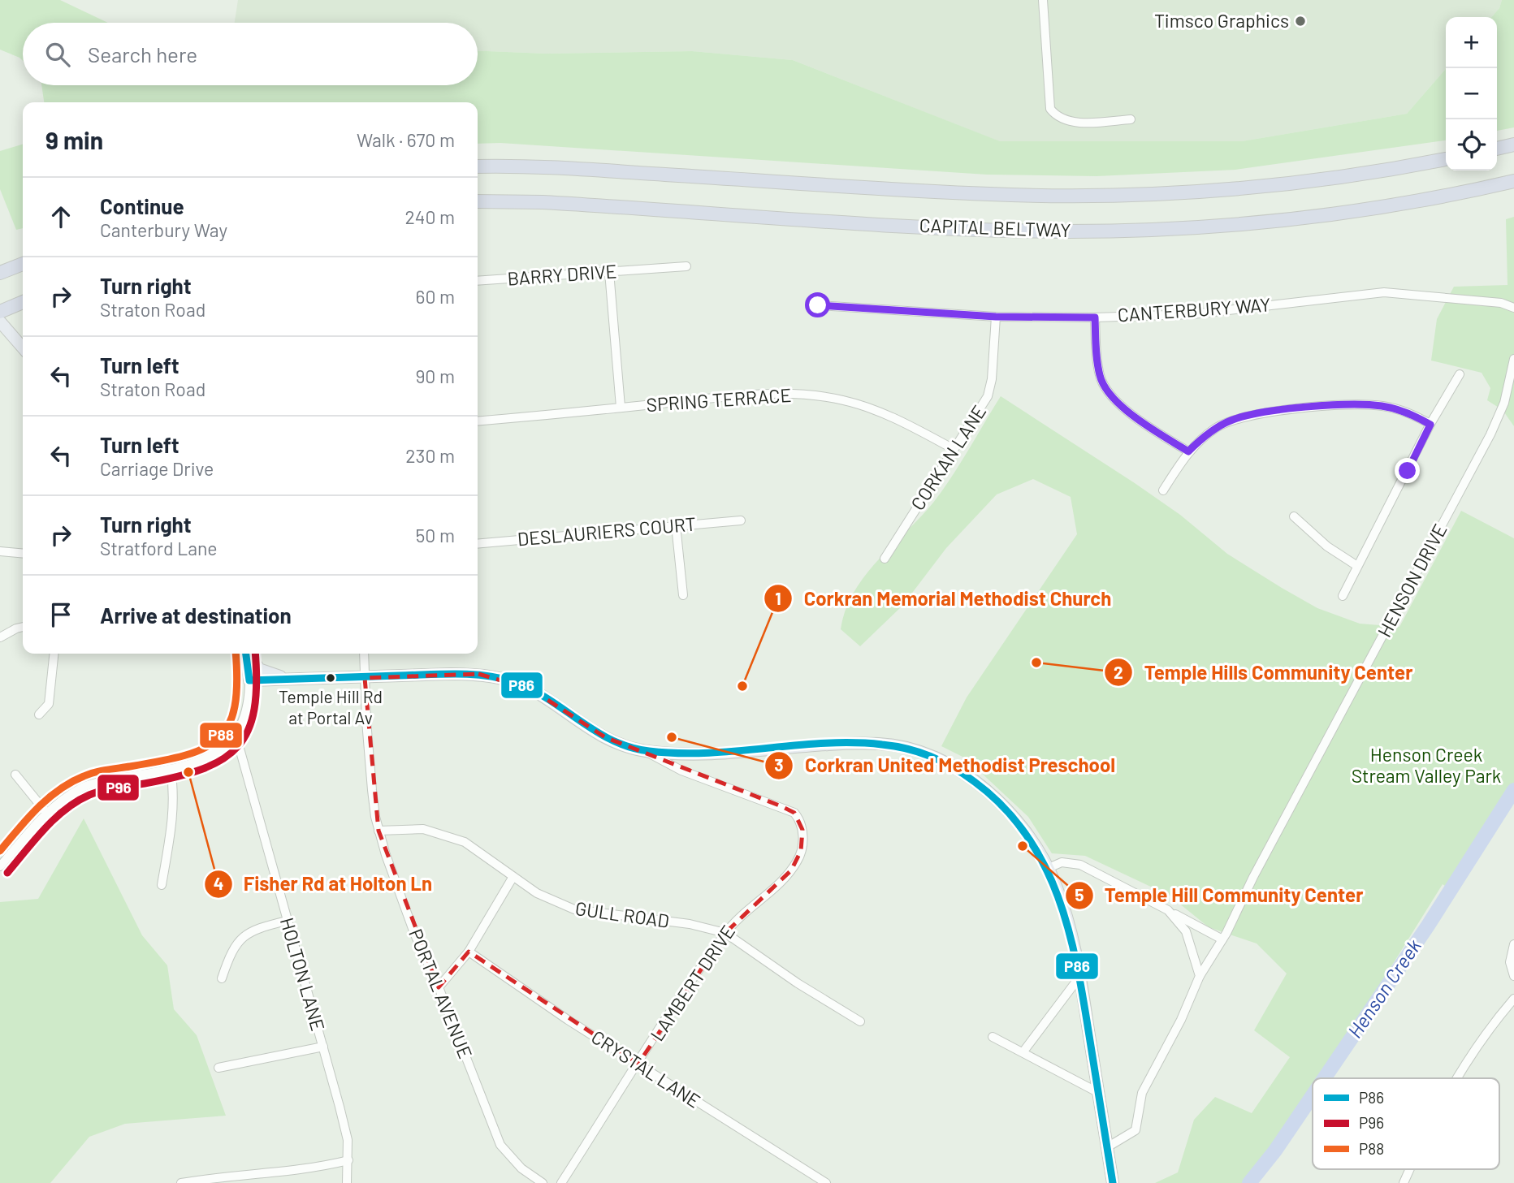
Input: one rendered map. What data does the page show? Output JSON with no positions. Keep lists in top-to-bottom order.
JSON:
{
  "streets": {
    "highway": ["CAPITAL BELTWAY"],
    "street": [
      "BARRY DRIVE",
      "CANTERBURY WAY",
      "SPRING TERRACE",
      "CORKAN LANE",
      "DESLAURIERS COURT",
      "HENSON DRIVE",
      "GULL ROAD",
      "HOLTON LANE",
      "LAMBERT DRIVE",
      "PORTAL AVENUE",
      "CRYSTAL LANE"
    ]
  },
  "crossings": [
    ["CANTERBURY WAY", "CORKAN LANE"],
    ["SPRING TERRACE", "CORKAN LANE"],
    ["GULL ROAD", "LAMBERT DRIVE"],
    ["GULL ROAD", "PORTAL AVENUE"],
    ["LAMBERT DRIVE", "CRYSTAL LANE"]
  ],
  "water": ["Henson Creek"],
  "parks": ["Henson Creek Stream Valley Park"],
  "places": [
    "Timsco Graphics",
    "Temple Hills Community Center",
    "Temple Hill Rd at Portal Av",
    "Corkran Memorial Methodist Church",
    "Corkran United Methodist Preschool",
    "Fisher Rd at Holton Ln",
    "Temple Hill Community Center"
  ],
  "lines": ["transit line P86", "transit line P96", "transit line P88"],
  "legend": ["P86", "P96", "P88"],
  "page": {
    "map_buttons": ["+", "−"],
    "search": "Search here",
    "heading": ["9 min", "Walk · 670 m"],
    "list": [
      ["Continue", "Canterbury Way", "240 m"],
      ["Turn right", "Straton Road", "60 m"],
      ["Turn left", "Straton Road", "90 m"],
      ["Turn left", "Carriage Drive", "230 m"],
      ["Turn right", "Stratford Lane", "50 m"],
      "Arrive at destination"
    ]
  }
}
